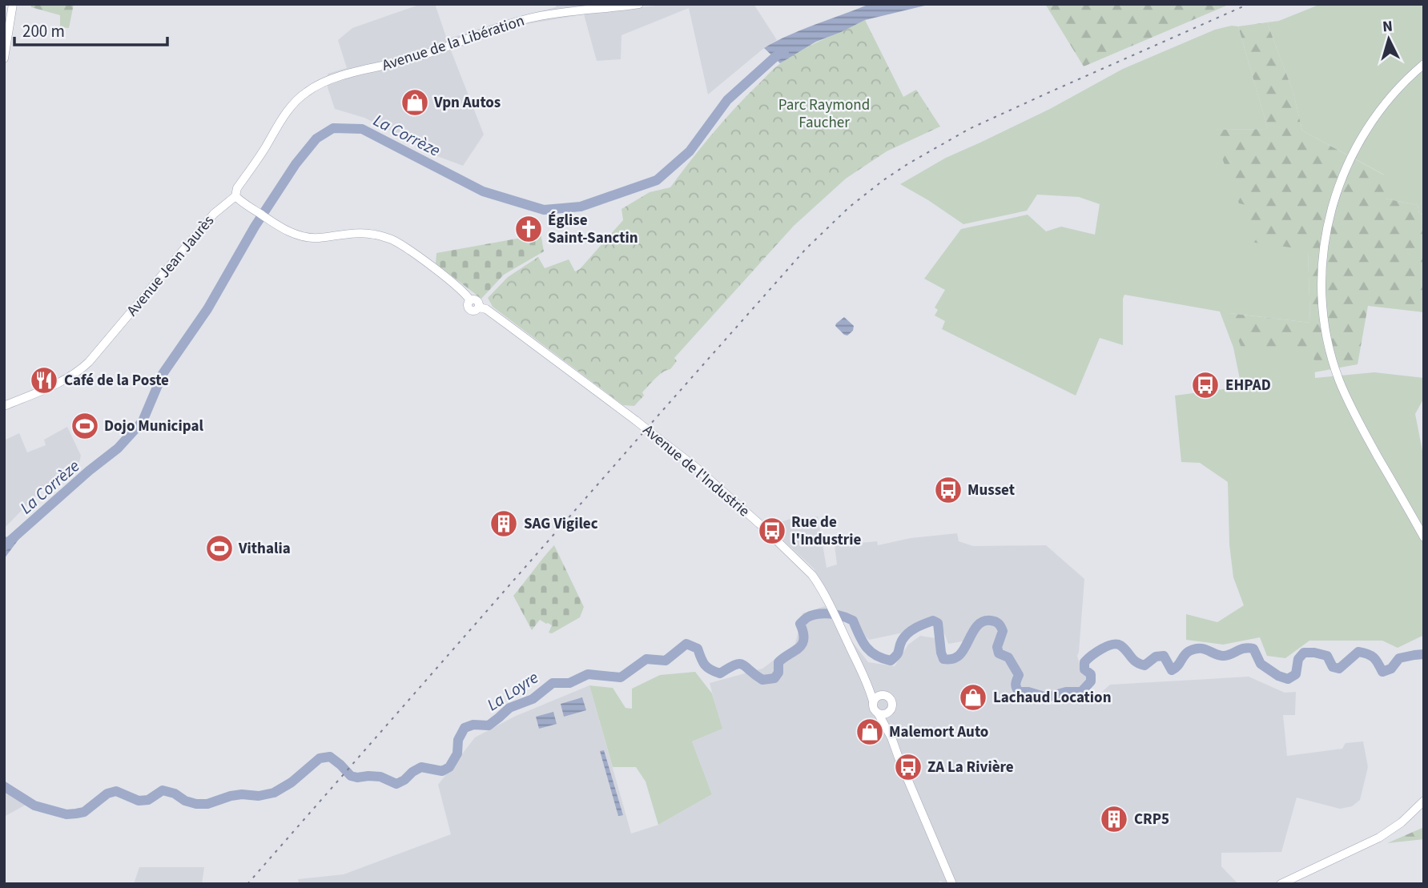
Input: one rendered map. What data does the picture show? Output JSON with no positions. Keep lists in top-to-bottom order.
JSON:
{
  "streets": {
    "main road": ["Avenue de la Libération", "Avenue Jean Jaurès", "Avenue de l'Industrie"]
  },
  "crossings": [
    ["Avenue de la Libération", "Avenue Jean Jaurès"],
    ["Avenue Jean Jaurès", "Avenue de l'Industrie"]
  ],
  "water": ["La Corrèze", "La Loyre"],
  "parks": ["Parc Raymond Faucher"],
  "places": {
    "shop": ["Vpn Autos", "Lachaud Location", "Malemort Auto"],
    "church": ["Église Saint-Sanctin"],
    "restaurant": ["Café de la Poste"],
    "bus stop": [
      "EHPAD",
      "Musset",
      "Rue de l'Industrie",
      "ZA La Rivière"
    ],
    "sports": ["Dojo Municipal", "Vithalia"],
    "building": ["SAG Vigilec", "CRP5"]
  },
  "scale_bar": "200 m",
  "north": "top"
}
